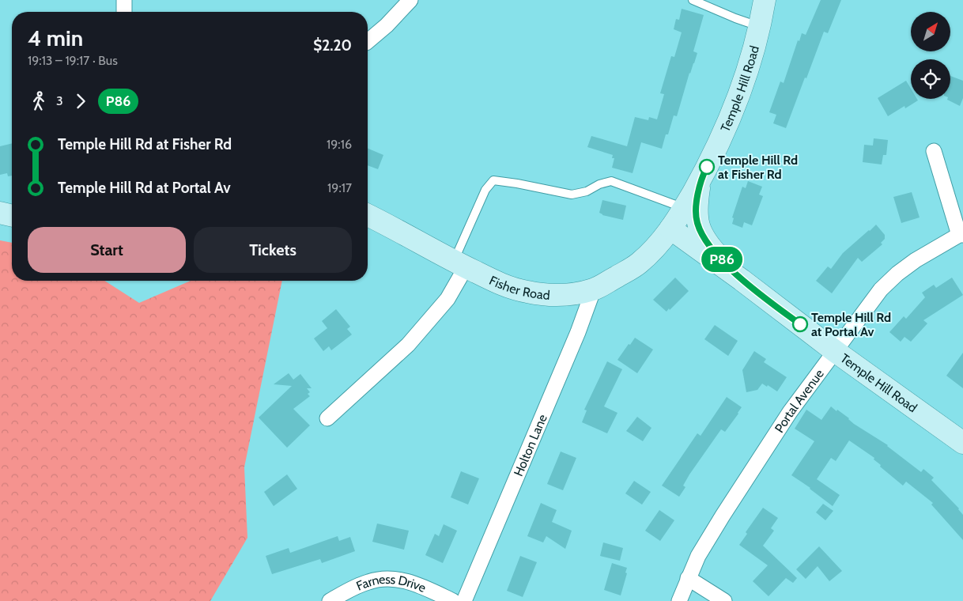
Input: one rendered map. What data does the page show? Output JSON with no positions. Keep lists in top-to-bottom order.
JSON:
{
  "streets": {
    "main road": ["Temple Hill Road", "Fisher Road"],
    "street": ["Portal Avenue", "Holton Lane", "Farness Drive"]
  },
  "crossings": [
    ["Temple Hill Road", "Fisher Road"],
    ["Temple Hill Road", "Portal Avenue"],
    ["Fisher Road", "Holton Lane"]
  ],
  "places": ["Temple Hill Rd at Fisher Rd", "Temple Hill Rd at Portal Av"],
  "lines": ["bus line P86"],
  "north": "top right",
  "page": {
    "on_map": "P86",
    "heading": ["4 min", "19:13 – 19:17 · Bus", "$2.20"],
    "legs": ["3", "P86"],
    "list": [
      {
        "name": "Temple Hill Rd at Fisher Rd",
        "value": "19:16"
      },
      {
        "name": "Temple Hill Rd at Portal Av",
        "value": "19:17"
      }
    ],
    "buttons": ["Start", "Tickets"]
  }
}
